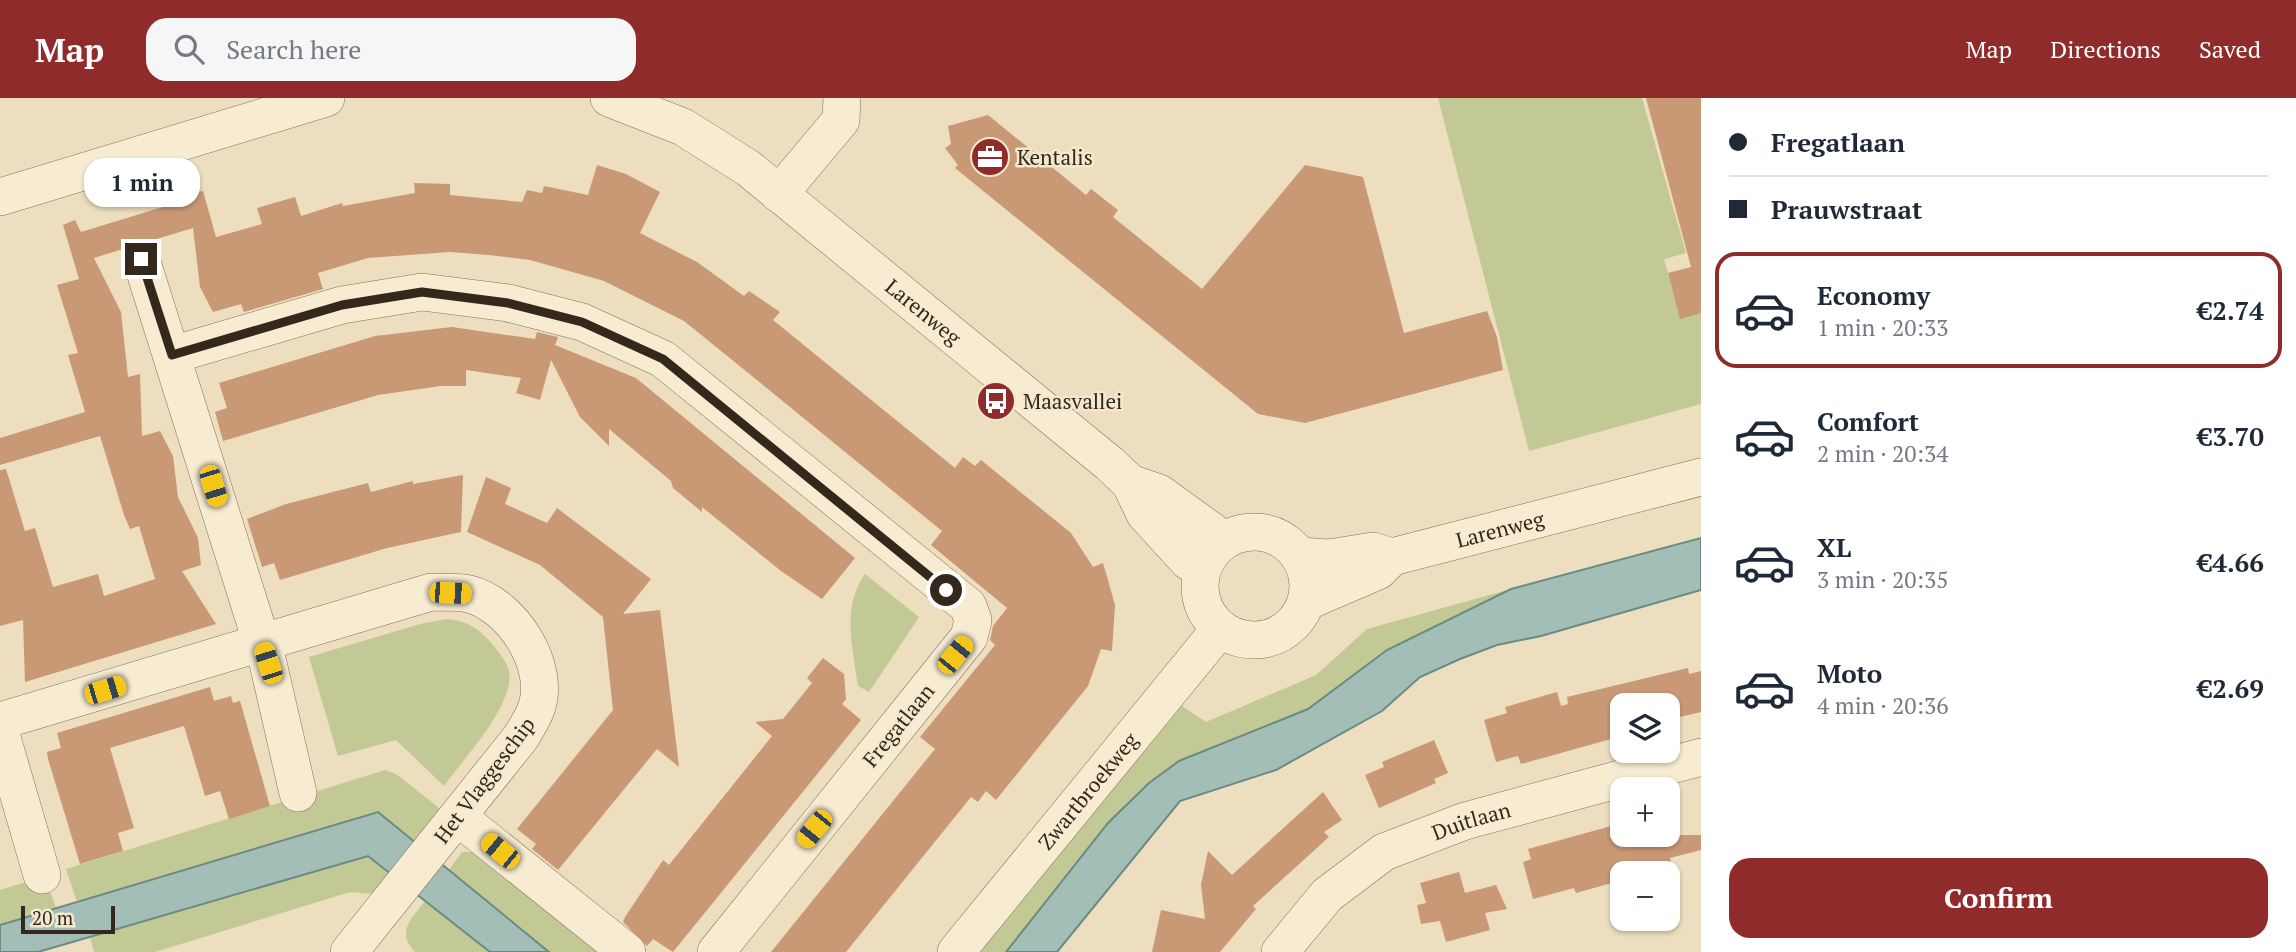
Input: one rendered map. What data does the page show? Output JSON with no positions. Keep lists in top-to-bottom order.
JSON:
{
  "streets": {
    "street": [
      "Larenweg",
      "Fregatlaan",
      "Het Vlaggeschip",
      "Zwartbroekweg",
      "Duitlaan"
    ]
  },
  "crossings": [
    ["Larenweg", "Zwartbroekweg"]
  ],
  "places": {
    "office": ["Kentalis"],
    "bus stop": ["Maasvallei"]
  },
  "scale_bar": "20 m",
  "page": {
    "header": "Map",
    "search": "Search here",
    "nav": ["Map", "Directions", "Saved"],
    "banner": ["Fregatlaan", "Prauwstraat"],
    "bubble": "1 min",
    "list": [
      {
        "name": "Economy",
        "note": "1 min · 20:33",
        "value": "€2.74"
      },
      {
        "name": "Comfort",
        "note": "2 min · 20:34",
        "value": "€3.70"
      },
      {
        "name": "XL",
        "note": "3 min · 20:35",
        "value": "€4.66"
      },
      {
        "name": "Moto",
        "note": "4 min · 20:36",
        "value": "€2.69"
      }
    ],
    "map_buttons": ["+", "−"],
    "buttons": "Confirm",
    "scale": "20 m"
  }
}
